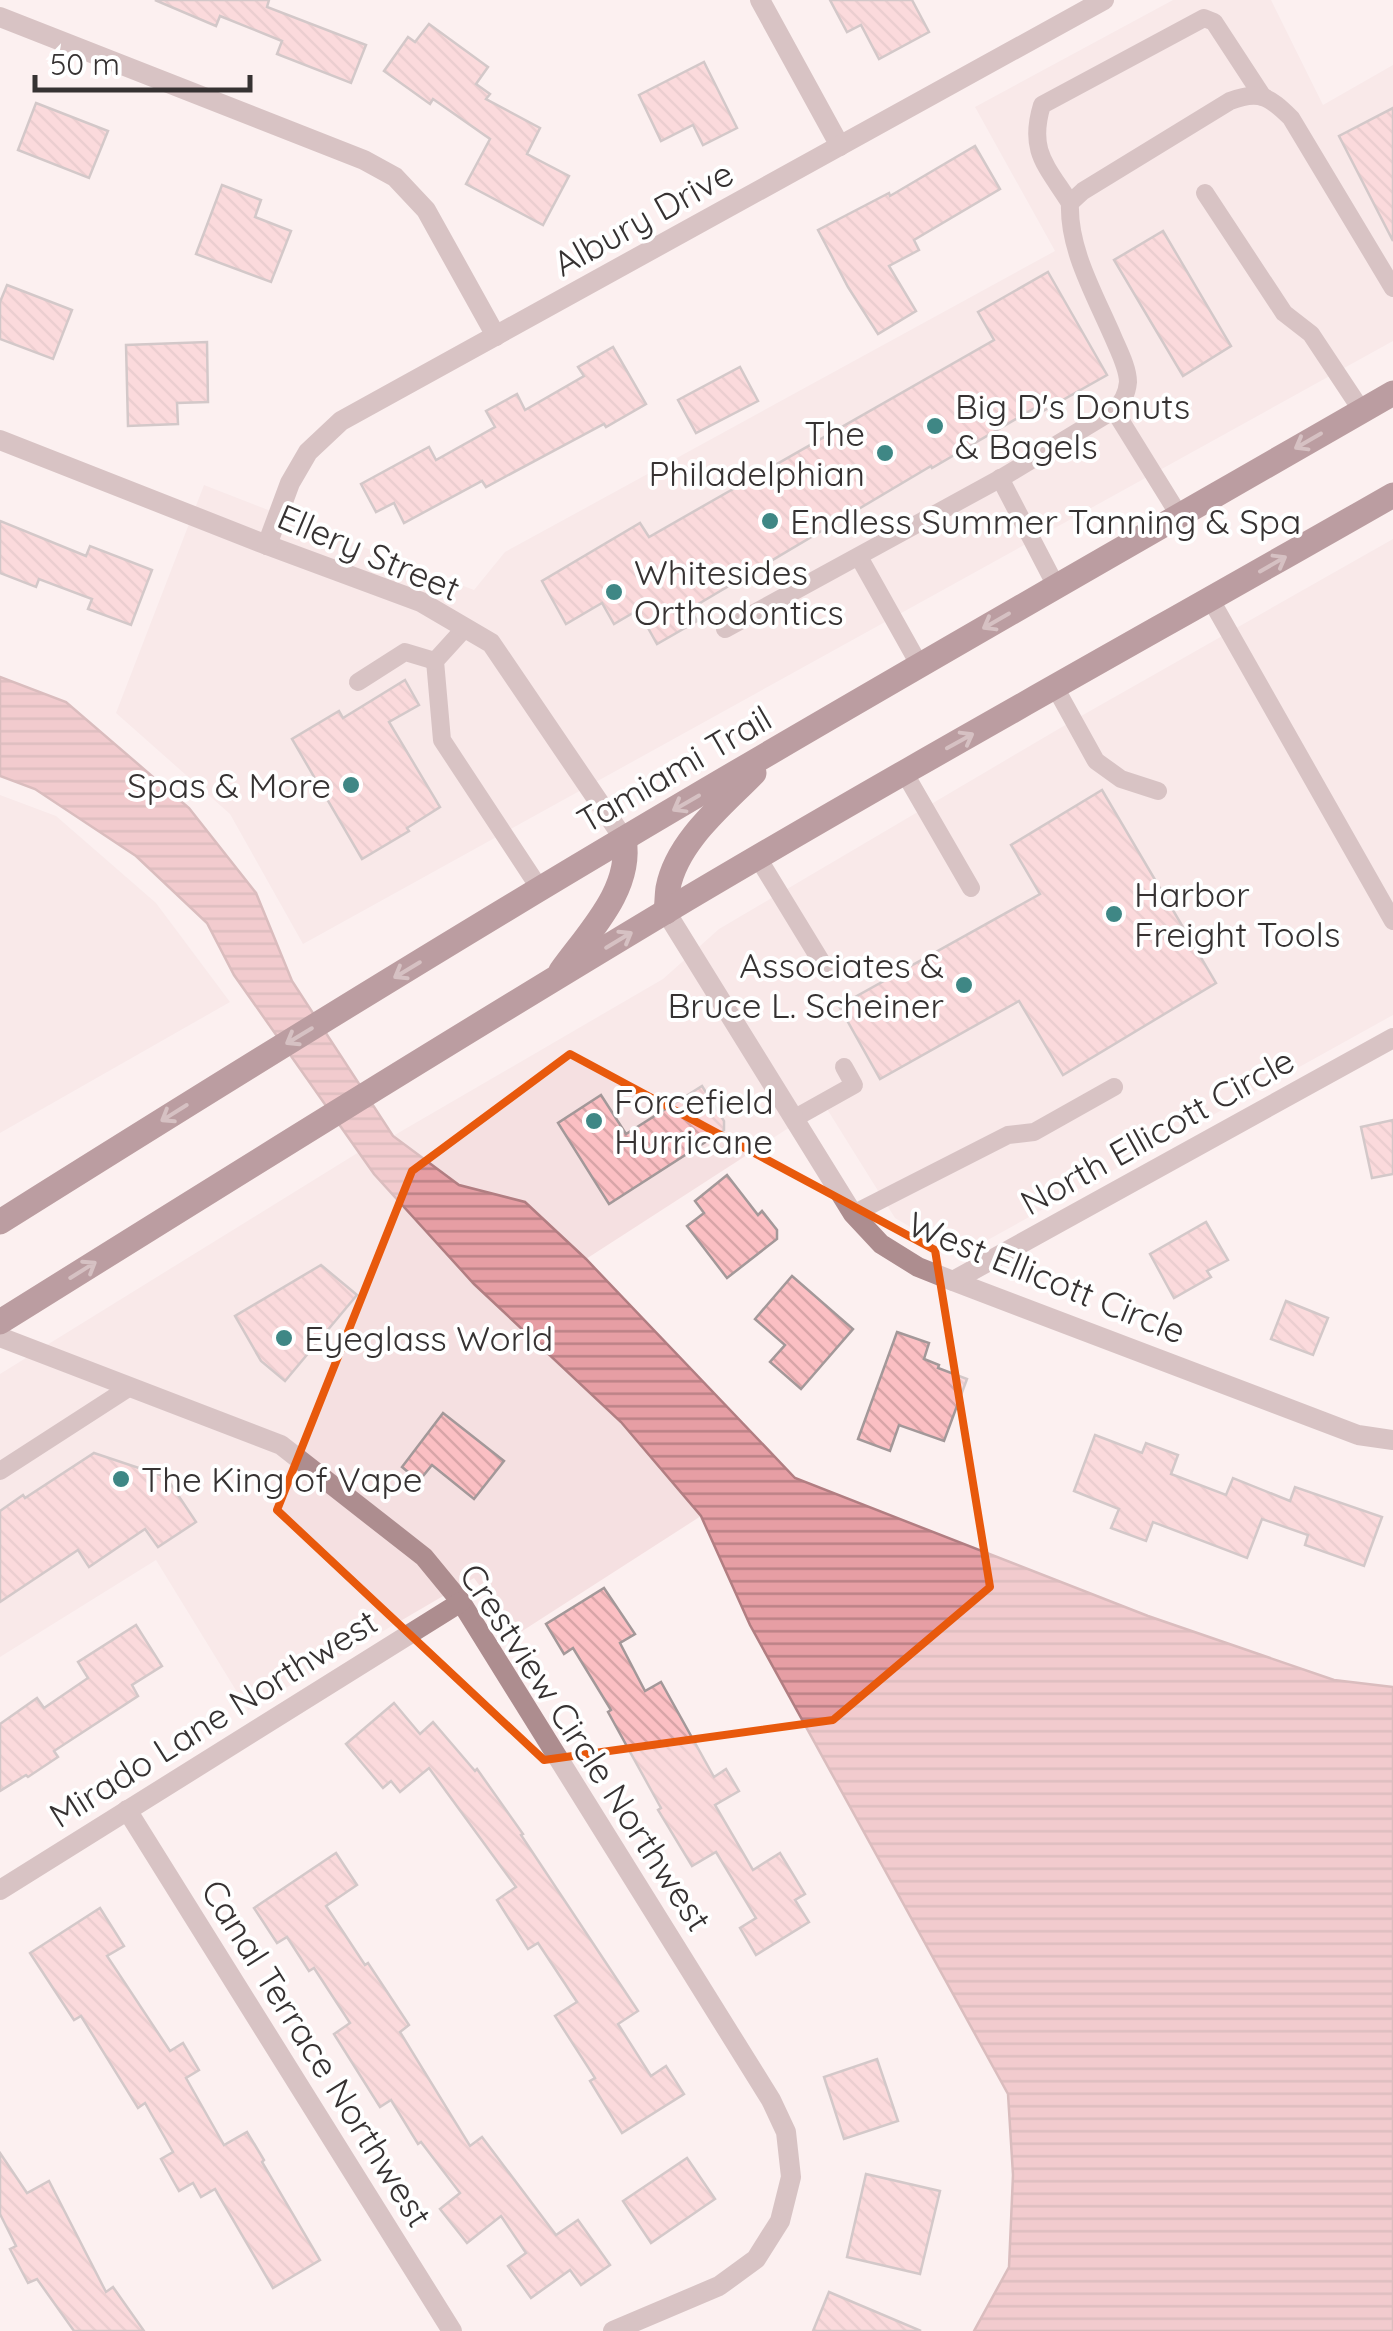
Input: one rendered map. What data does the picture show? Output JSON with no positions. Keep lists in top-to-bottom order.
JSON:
{
  "streets": {
    "main road": ["Tamiami Trail"],
    "street": [
      "Albury Drive",
      "Ellery Street",
      "North Ellicott Circle",
      "West Ellicott Circle",
      "Mirado Lane Northwest",
      "Crestview Circle Northwest",
      "Canal Terrace Northwest"
    ]
  },
  "crossings": [
    ["Albury Drive", "Ellery Street"],
    ["Ellery Street", "Tamiami Trail"],
    ["North Ellicott Circle", "West Ellicott Circle"],
    ["Mirado Lane Northwest", "Crestview Circle Northwest"],
    ["Mirado Lane Northwest", "Canal Terrace Northwest"]
  ],
  "places": [
    "Big D's Donuts & Bagels",
    "The Philadelphian",
    "Endless Summer Tanning & Spa",
    "Whitesides Orthodontics",
    "Spas & More",
    "Harbor Freight Tools",
    "Associates & Bruce L. Scheiner",
    "Forcefield Hurricane",
    "Eyeglass World",
    "The King of Vape"
  ],
  "scale_bar": "50 m"
}
